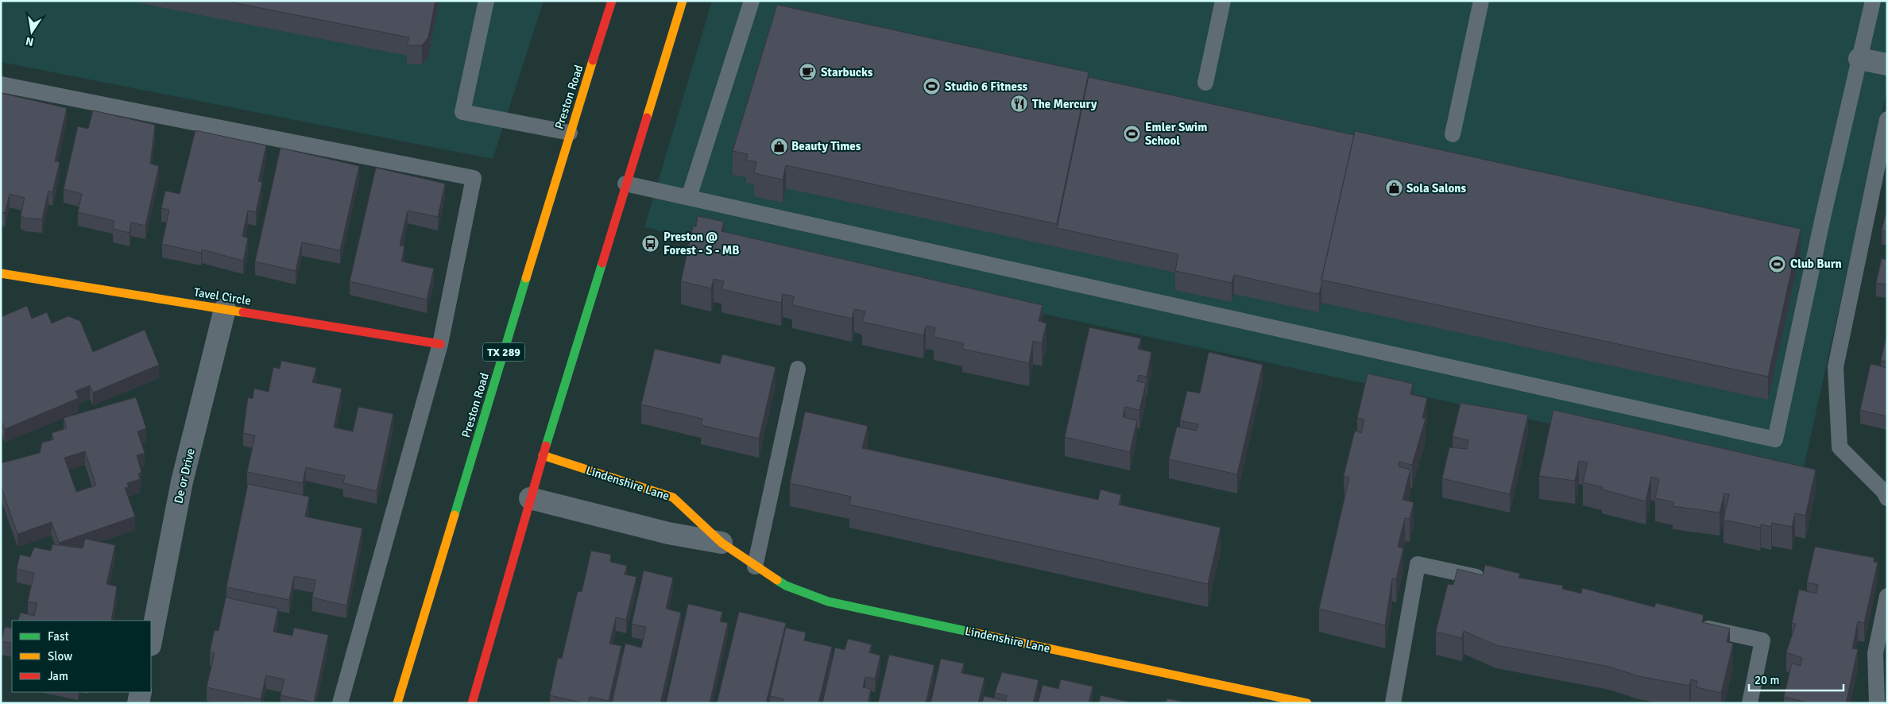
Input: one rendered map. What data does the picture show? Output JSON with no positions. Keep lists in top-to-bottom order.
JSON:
{
  "streets": {
    "main road": [
      "Preston Road",
      "Tavel Circle",
      "TX 289",
      "Lindenshire Lane"
    ],
    "street": ["De or Drive"]
  },
  "crossings": [
    ["Tavel Circle", "De or Drive"]
  ],
  "places": {
    "cafe": ["Starbucks"],
    "sports": ["Studio 6 Fitness", "Emler Swim School", "Club Burn"],
    "restaurant": ["The Mercury"],
    "shop": ["Beauty Times", "Sola Salons"],
    "bus stop": ["Preston @ Forest - S - MB"]
  },
  "legend": ["Fast", "Slow", "Jam"],
  "scale_bar": "20 m",
  "north": "bottom"
}
